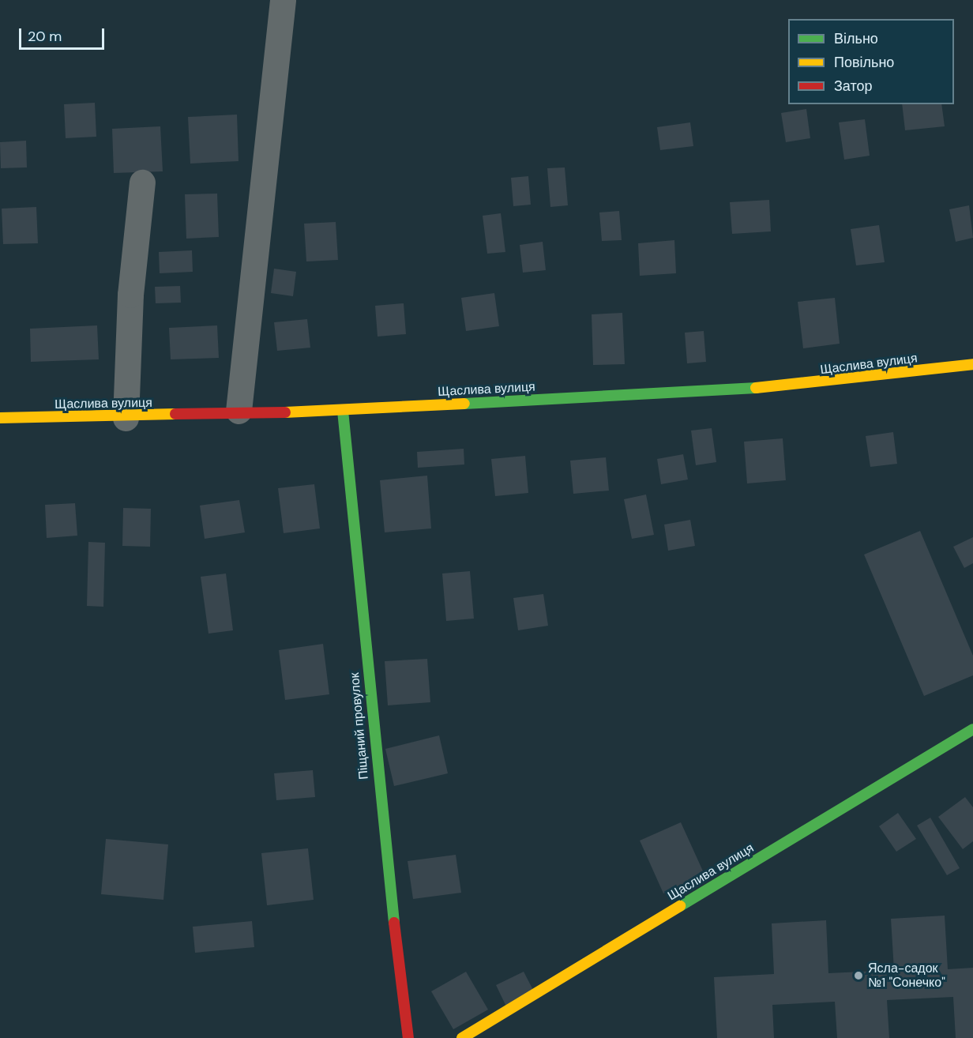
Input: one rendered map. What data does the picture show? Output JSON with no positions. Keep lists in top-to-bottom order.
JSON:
{
  "streets": {
    "street": ["Щаслива вулиця", "Піщаний провулок"]
  },
  "crossings": [
    ["Щаслива вулиця", "Піщаний провулок"]
  ],
  "places": ["Ясла-садок №1 \"Сонечко\""],
  "legend": ["Вільно", "Повільно", "Затор"],
  "scale_bar": "20 m"
}
